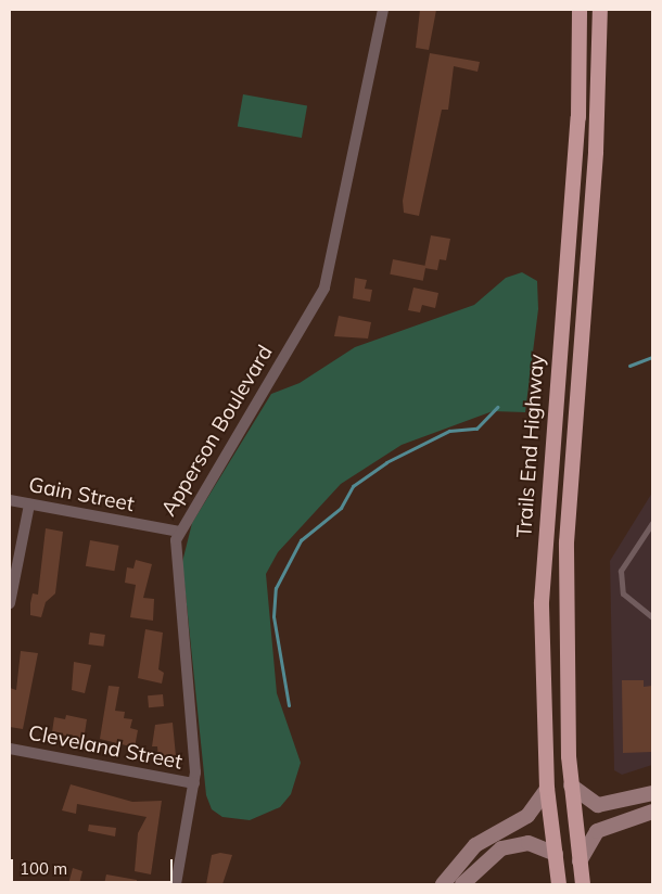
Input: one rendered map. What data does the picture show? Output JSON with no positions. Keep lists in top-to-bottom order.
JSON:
{
  "streets": {
    "highway": ["Trails End Highway"],
    "street": ["Apperson Boulevard", "Gain Street", "Cleveland Street"]
  },
  "crossings": [
    ["Apperson Boulevard", "Gain Street"],
    ["Apperson Boulevard", "Cleveland Street"]
  ],
  "scale_bar": "100 m"
}
